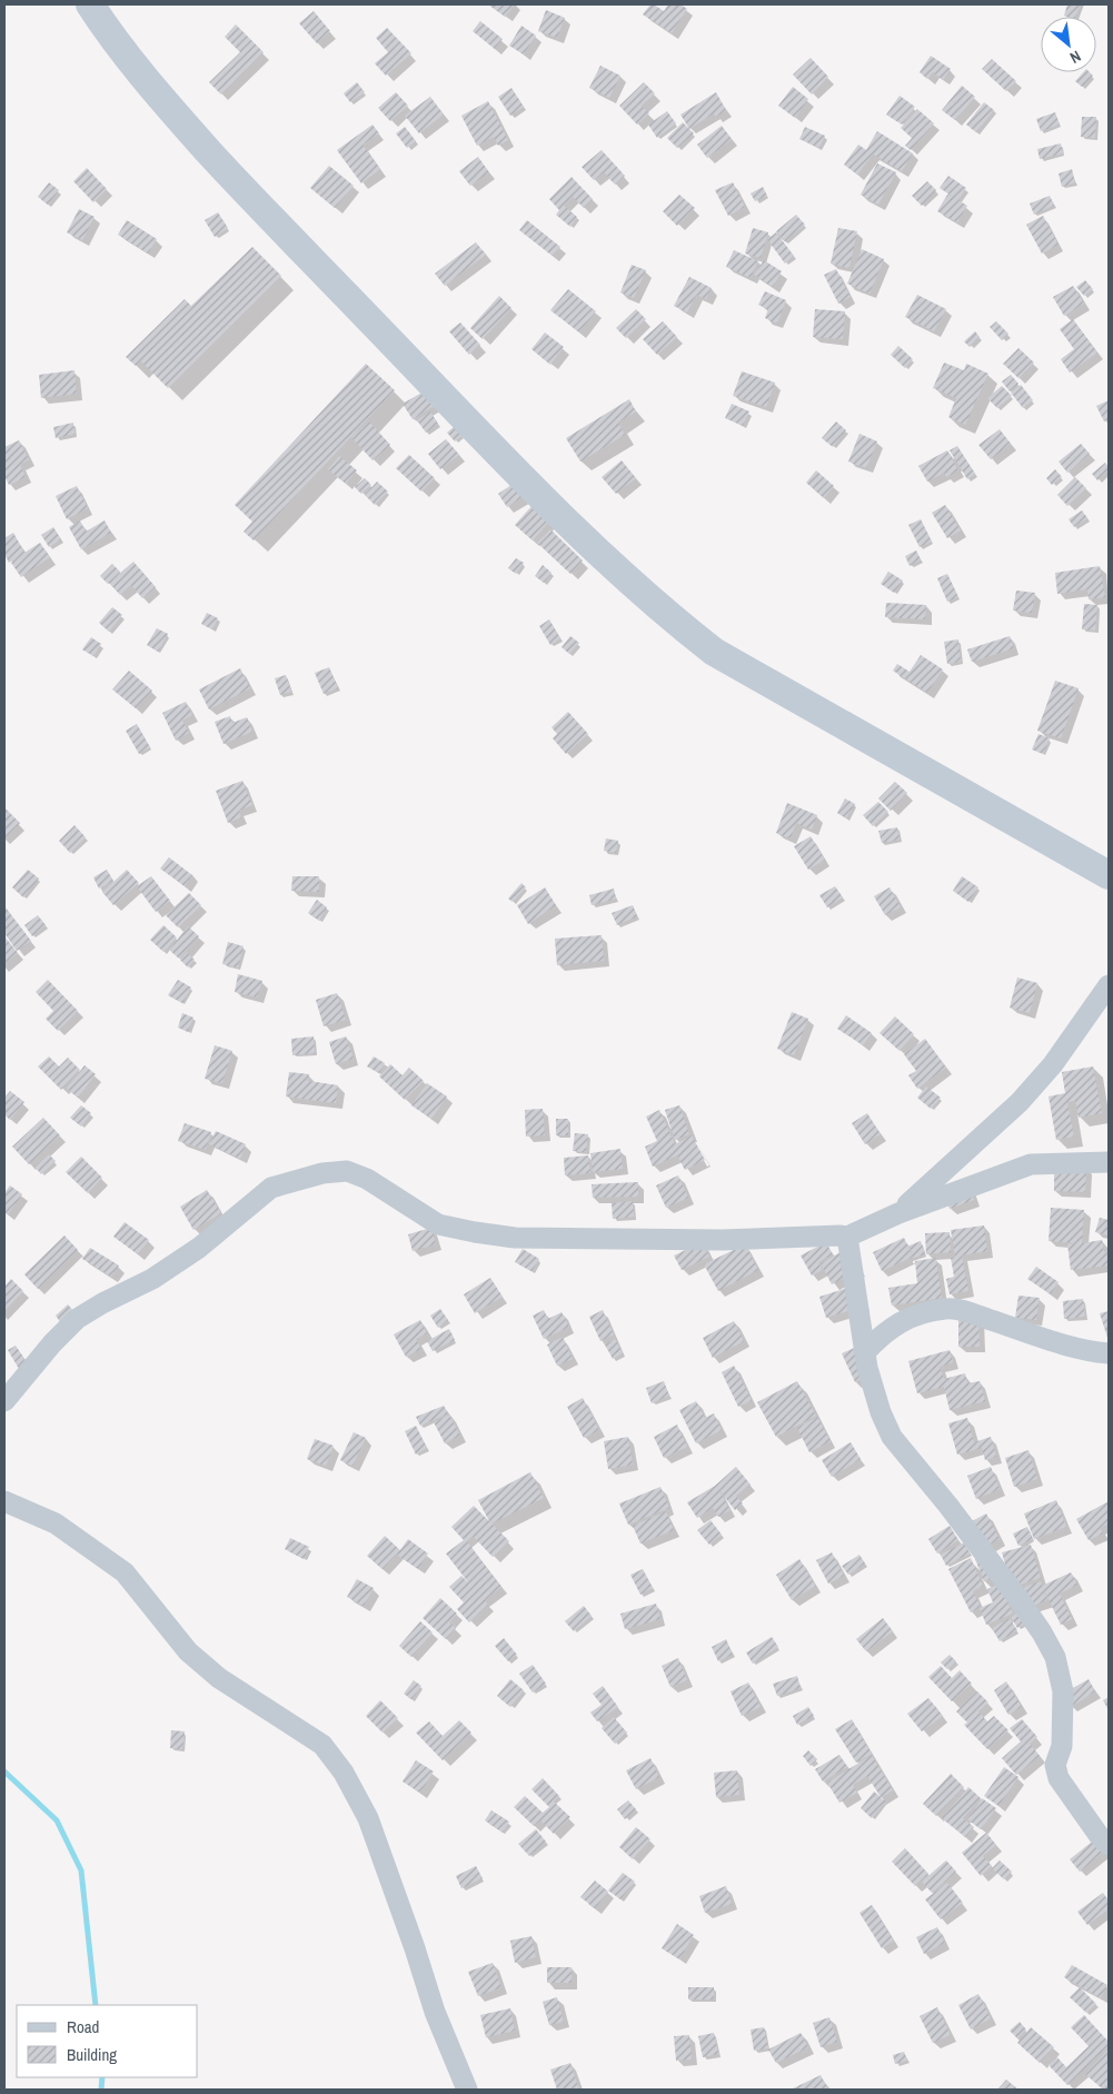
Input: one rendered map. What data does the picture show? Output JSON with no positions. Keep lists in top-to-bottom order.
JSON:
{
  "legend": ["Road", "Building"],
  "north": "bottom right"
}
